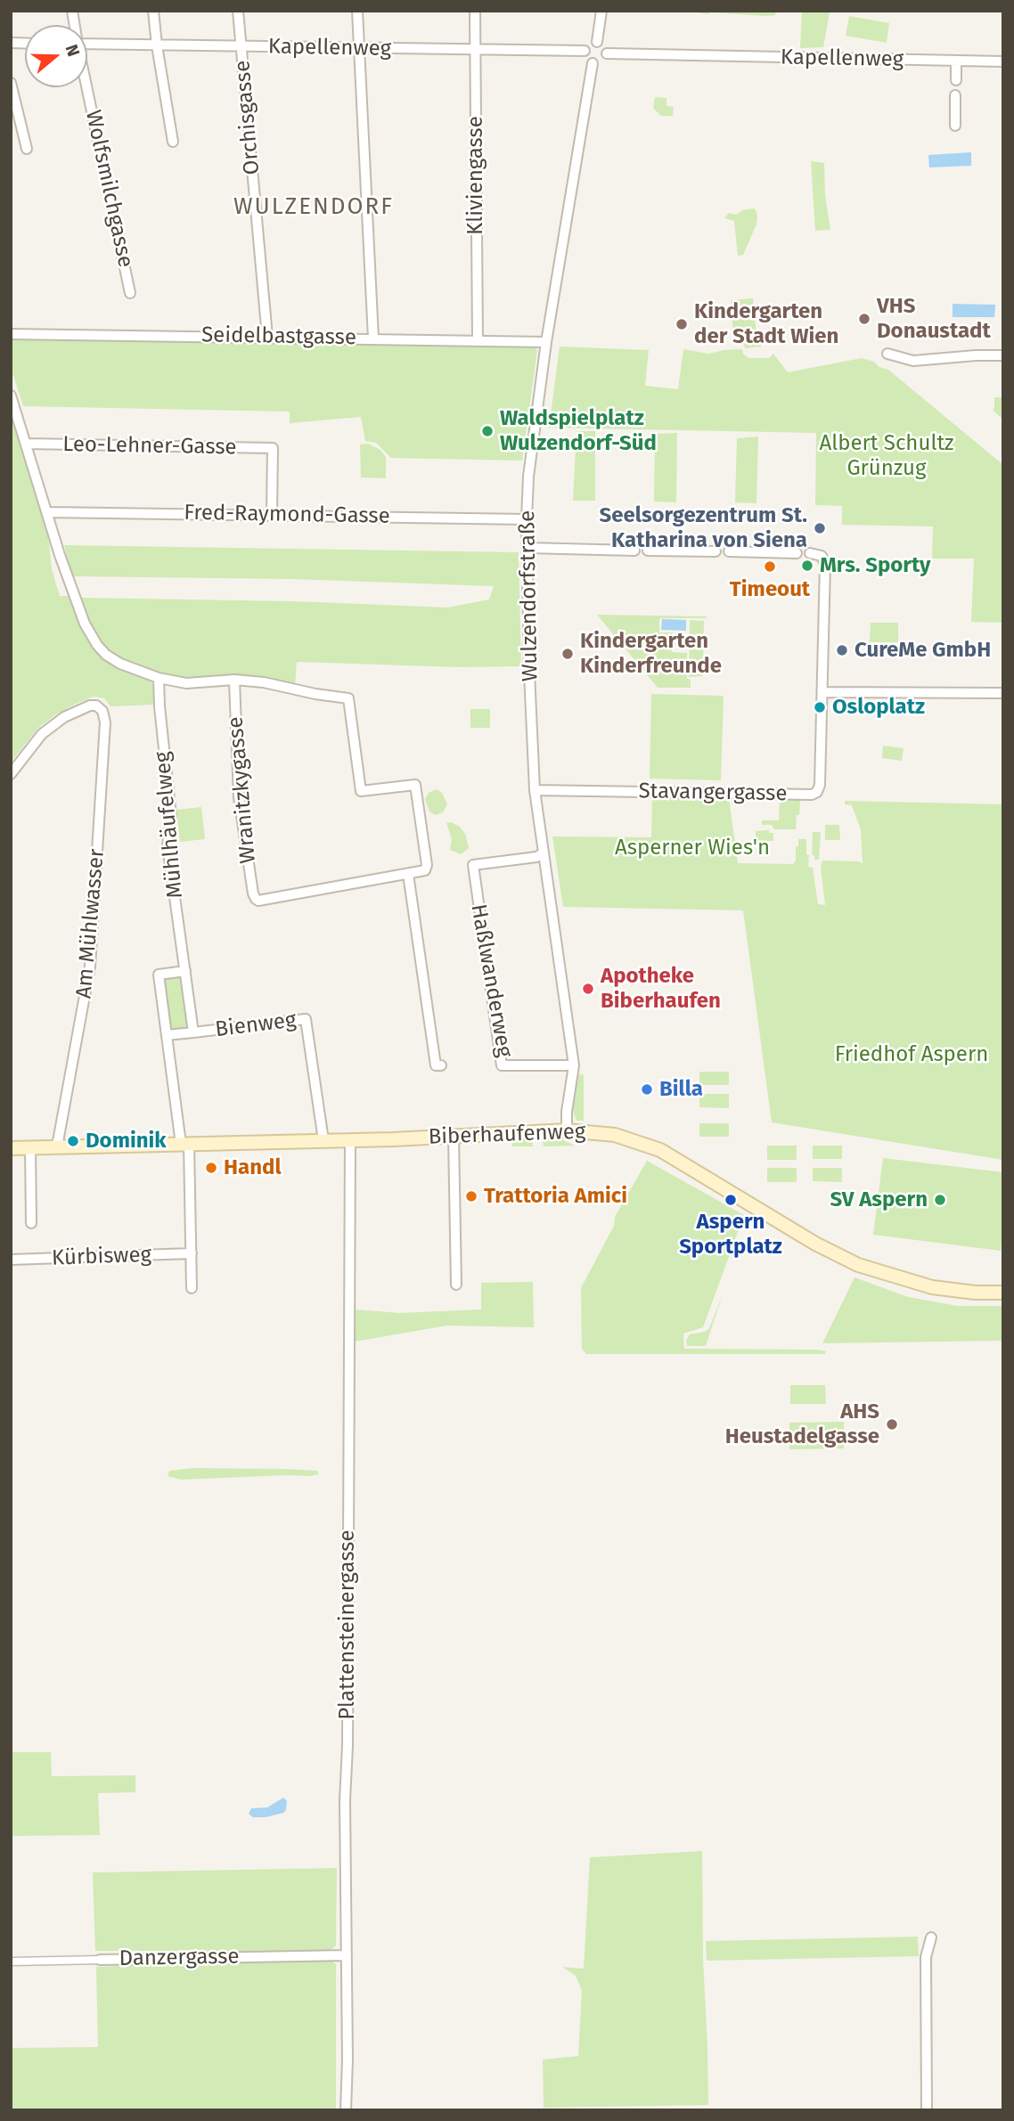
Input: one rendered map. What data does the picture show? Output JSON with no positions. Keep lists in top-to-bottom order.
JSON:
{
  "streets": {
    "main road": ["Biberhaufenweg"],
    "street": [
      "Kapellenweg",
      "Orchisgasse",
      "Kliviengasse",
      "Wolfsmilchgasse",
      "Seidelbastgasse",
      "Leo-Lehner-Gasse",
      "Fred-Raymond-Gasse",
      "Wulzendorfstraße",
      "Wranitzkygasse",
      "Stavangergasse",
      "Mühlhäufelweg",
      "Am Mühlwasser",
      "Haßlwanderweg",
      "Bienweg",
      "Kürbisweg",
      "Plattensteinergasse",
      "Danzergasse"
    ]
  },
  "crossings": [
    ["Kapellenweg", "Orchisgasse"],
    ["Kapellenweg", "Kliviengasse"],
    ["Kapellenweg", "Wulzendorfstraße"],
    ["Orchisgasse", "Seidelbastgasse"],
    ["Kliviengasse", "Seidelbastgasse"],
    ["Seidelbastgasse", "Wulzendorfstraße"],
    ["Leo-Lehner-Gasse", "Fred-Raymond-Gasse"],
    ["Fred-Raymond-Gasse", "Wulzendorfstraße"],
    ["Wulzendorfstraße", "Stavangergasse"],
    ["Wulzendorfstraße", "Haßlwanderweg"],
    ["Wulzendorfstraße", "Biberhaufenweg"],
    ["Mühlhäufelweg", "Bienweg"],
    ["Am Mühlwasser", "Biberhaufenweg"],
    ["Bienweg", "Biberhaufenweg"],
    ["Biberhaufenweg", "Plattensteinergasse"],
    ["Plattensteinergasse", "Danzergasse"]
  ],
  "districts": ["WULZENDORF"],
  "parks": ["Albert Schultz Grünzug", "Asperner Wies'n", "Friedhof Aspern"],
  "places": [
    "VHS Donaustadt",
    "Kindergarten der Stadt Wien",
    "Waldspielplatz Wulzendorf-Süd",
    "Seelsorgezentrum St. Katharina von Siena",
    "Mrs. Sporty",
    "Timeout",
    "CureMe GmbH",
    "Kindergarten Kinderfreunde",
    "Osloplatz",
    "Apotheke Biberhaufen",
    "Billa",
    "Dominik",
    "Handl",
    "Trattoria Amici",
    "Aspern Sportplatz",
    "SV Aspern",
    "AHS Heustadelgasse"
  ],
  "north": "right"
}
